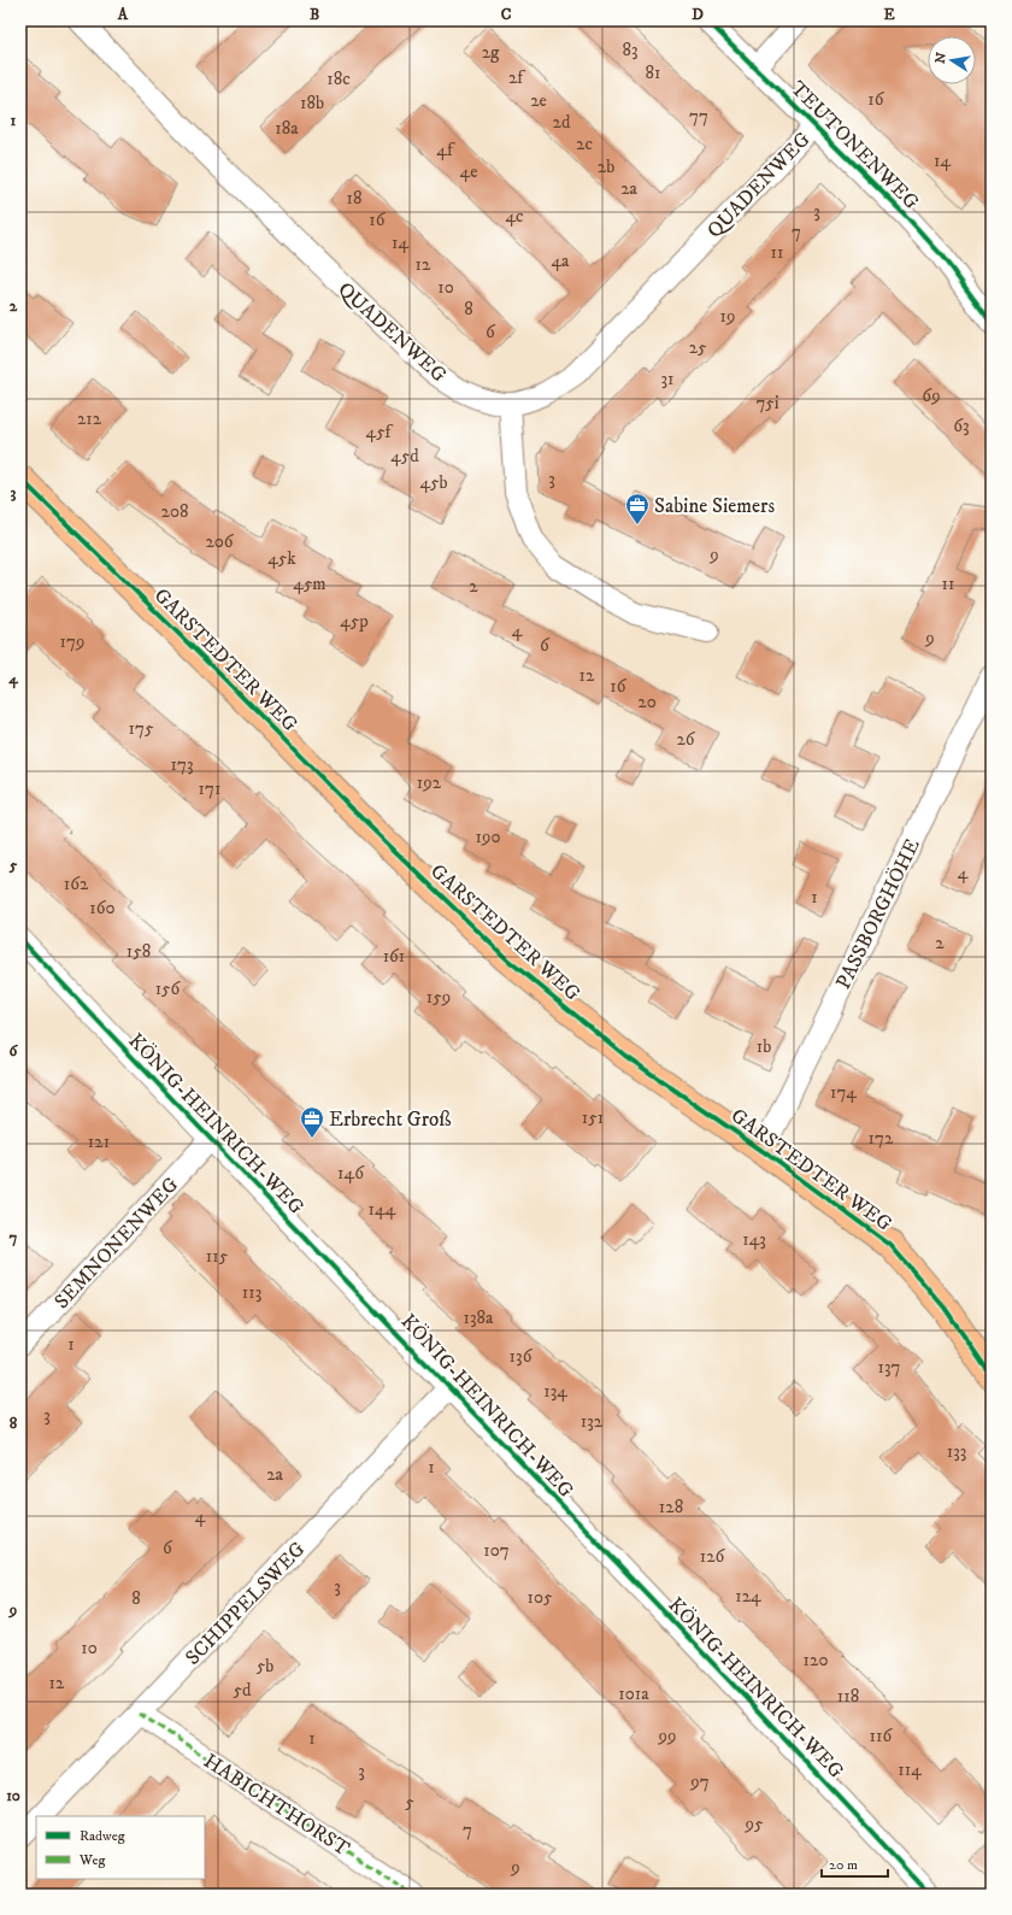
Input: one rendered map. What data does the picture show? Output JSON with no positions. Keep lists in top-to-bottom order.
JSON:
{
  "streets": {
    "main road": ["GARSTEDTER WEG"],
    "street": [
      "TEUTONENWEG",
      "QUADENWEG",
      "PASSBORGHÖHE",
      "KÖNIG-HEINRICH-WEG",
      "SEMNONENWEG",
      "SCHIPPELSWEG",
      "HABICHTHORST"
    ]
  },
  "crossings": [
    ["TEUTONENWEG", "QUADENWEG"],
    ["GARSTEDTER WEG", "PASSBORGHÖHE"],
    ["KÖNIG-HEINRICH-WEG", "SEMNONENWEG"],
    ["KÖNIG-HEINRICH-WEG", "SCHIPPELSWEG"],
    ["SCHIPPELSWEG", "HABICHTHORST"]
  ],
  "places": {
    "office": ["Sabine Siemers", "Erbrecht Groß"]
  },
  "house_numbers": [
    "83",
    "2g",
    "81",
    "2f",
    "18c",
    "16",
    "2e",
    "18b",
    "77",
    "2d",
    "18a",
    "2c",
    "4f",
    "14",
    "2b",
    "4e",
    "2a",
    "18",
    "3",
    "4c",
    "16",
    "7",
    "14",
    "11",
    "4a",
    "12",
    "10",
    "8",
    "19",
    "6",
    "25",
    "31",
    "69",
    "75i",
    "212",
    "63",
    "45f",
    "45d",
    "3",
    "45b",
    "208",
    "206",
    "9",
    "45k",
    "45m",
    "11",
    "2",
    "45p",
    "4",
    "9",
    "179",
    "6",
    "12",
    "16",
    "20",
    "175",
    "26",
    "173",
    "192",
    "171",
    "190",
    "4",
    "162",
    "1",
    "160",
    "2",
    "158",
    "161",
    "156",
    "159",
    "1b",
    "174",
    "151",
    "172",
    "121",
    "146",
    "144",
    "143",
    "115",
    "113",
    "138a",
    "1",
    "136",
    "137",
    "134",
    "3",
    "132",
    "133",
    "1",
    "2a",
    "128",
    "4",
    "6",
    "107",
    "126",
    "3",
    "124",
    "105",
    "8",
    "10",
    "120",
    "5b",
    "12",
    "5d",
    "101a",
    "118",
    "99",
    "116",
    "1",
    "114",
    "3",
    "97",
    "5",
    "95",
    "7",
    "9"
  ],
  "legend": ["Radweg", "Weg"],
  "scale_bar": "20 m",
  "north": "left",
  "grid": {
    "columns": [
      "A",
      "B",
      "C",
      "D",
      "E"
    ],
    "rows": [
      "1",
      "2",
      "3",
      "4",
      "5",
      "6",
      "7",
      "8",
      "9",
      "10"
    ]
  }
}
